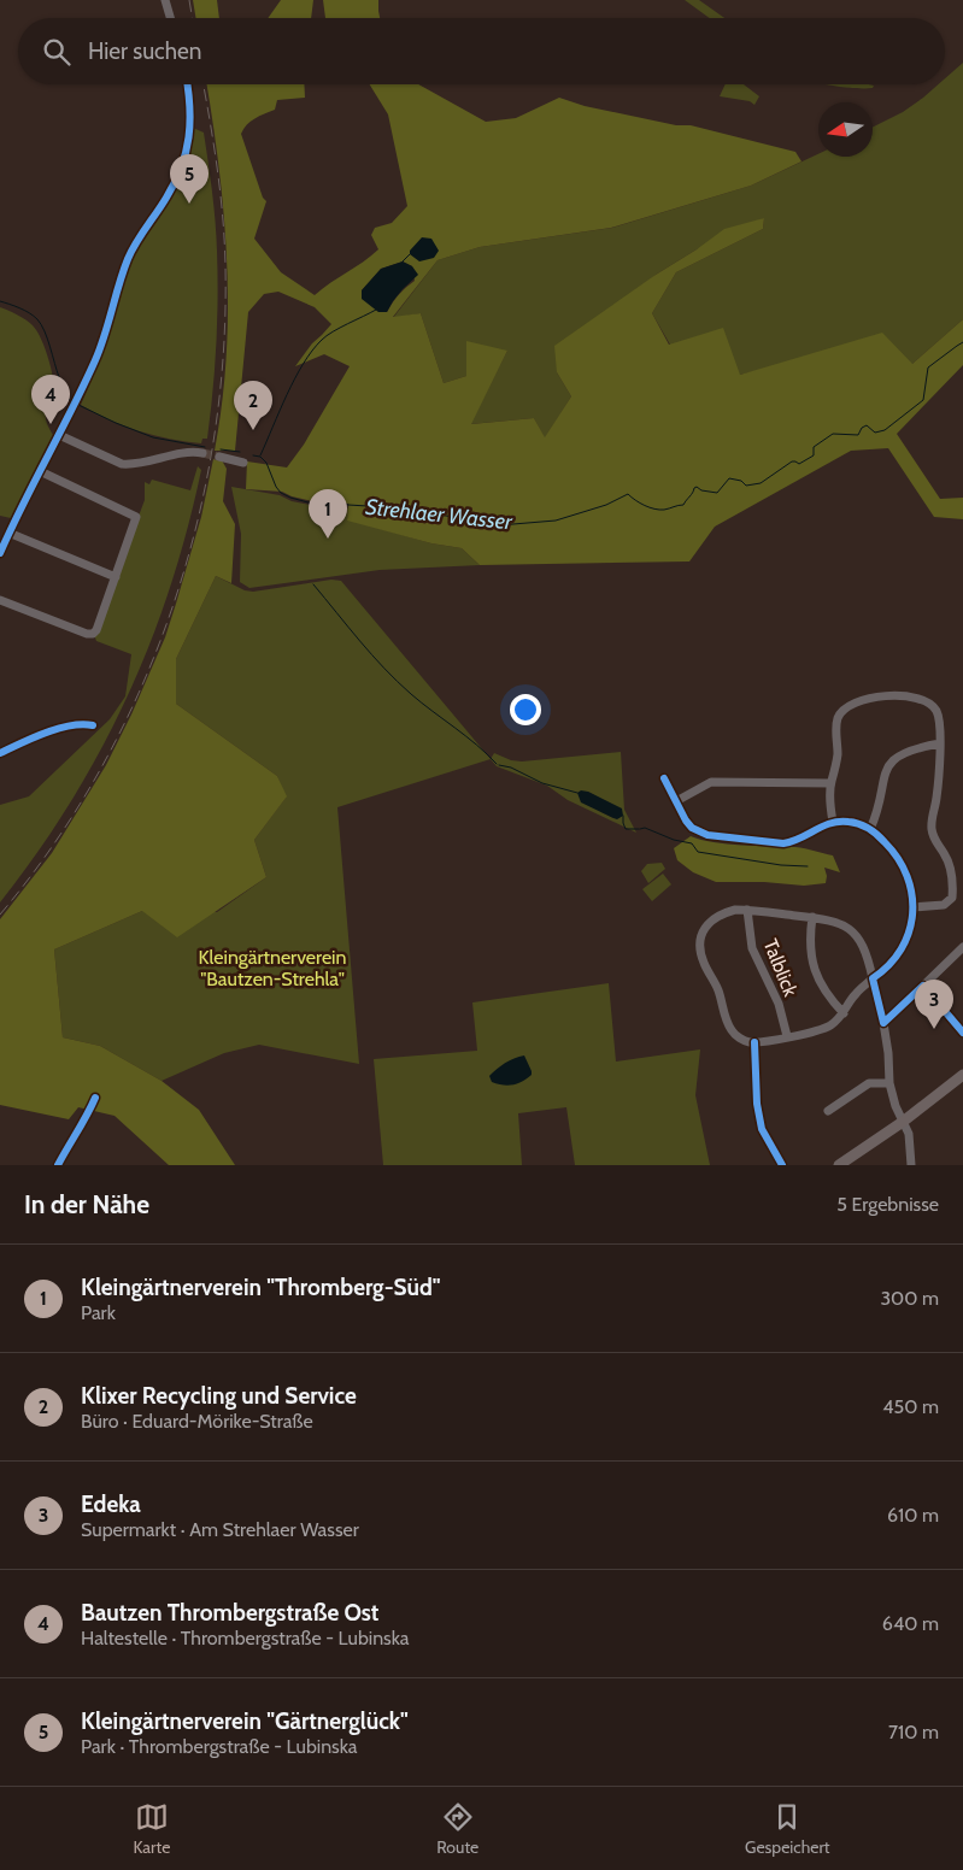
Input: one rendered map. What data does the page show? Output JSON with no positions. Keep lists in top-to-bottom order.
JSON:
{
  "streets": {
    "street": ["Talblick"]
  },
  "water": ["Strehlaer Wasser"],
  "parks": ["Kleingärtnerverein \"Bautzen-Strehla\""],
  "north": "left",
  "page": {
    "search": "Hier suchen",
    "pins": [
      "5",
      "4",
      "2",
      "1",
      "3"
    ],
    "heading": ["In der Nähe", "5 Ergebnisse"],
    "list": [
      {
        "mark": "1",
        "name": "Kleingärtnerverein \"Thromberg-Süd\"",
        "note": "Park",
        "value": "300 m"
      },
      {
        "mark": "2",
        "name": "Klixer Recycling und Service",
        "note": "Büro · Eduard-Mörike-Straße",
        "value": "450 m"
      },
      {
        "mark": "3",
        "name": "Edeka",
        "note": "Supermarkt · Am Strehlaer Wasser",
        "value": "610 m"
      },
      {
        "mark": "4",
        "name": "Bautzen Thrombergstraße Ost",
        "note": "Haltestelle · Thrombergstraße - Lubinska",
        "value": "640 m"
      },
      {
        "mark": "5",
        "name": "Kleingärtnerverein \"Gärtnerglück\"",
        "note": "Park · Thrombergstraße - Lubinska",
        "value": "710 m"
      }
    ],
    "nav": ["Karte", "Route", "Gespeichert"]
  }
}
